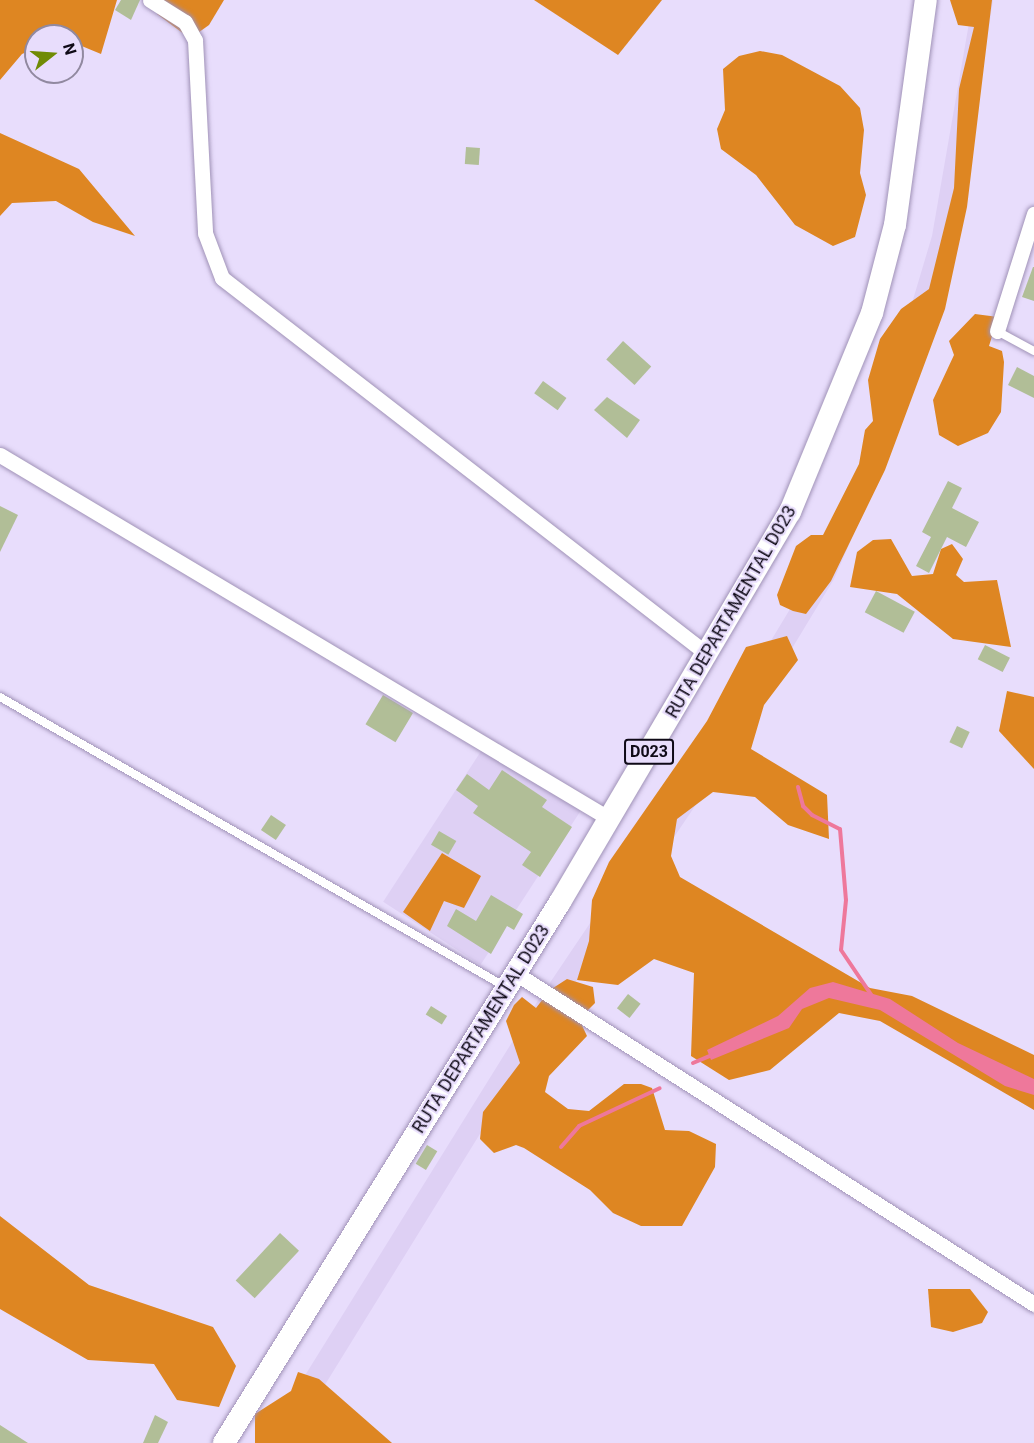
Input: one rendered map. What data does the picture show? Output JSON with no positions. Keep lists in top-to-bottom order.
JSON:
{
  "streets": {
    "main road": ["RUTA DEPARTAMENTAL D023", "D023"]
  },
  "north": "right"
}
